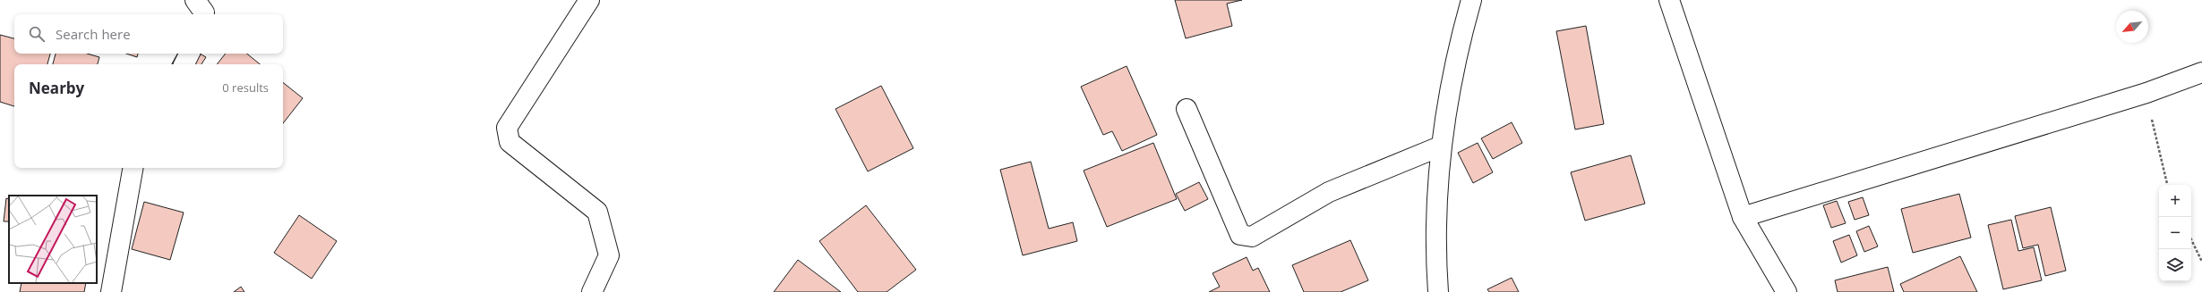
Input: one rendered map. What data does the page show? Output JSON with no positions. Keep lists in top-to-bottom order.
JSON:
{
  "north": "bottom left",
  "page": {
    "search": "Search here",
    "heading": ["Nearby", "0 results"],
    "map_buttons": ["+", "−"]
  }
}
